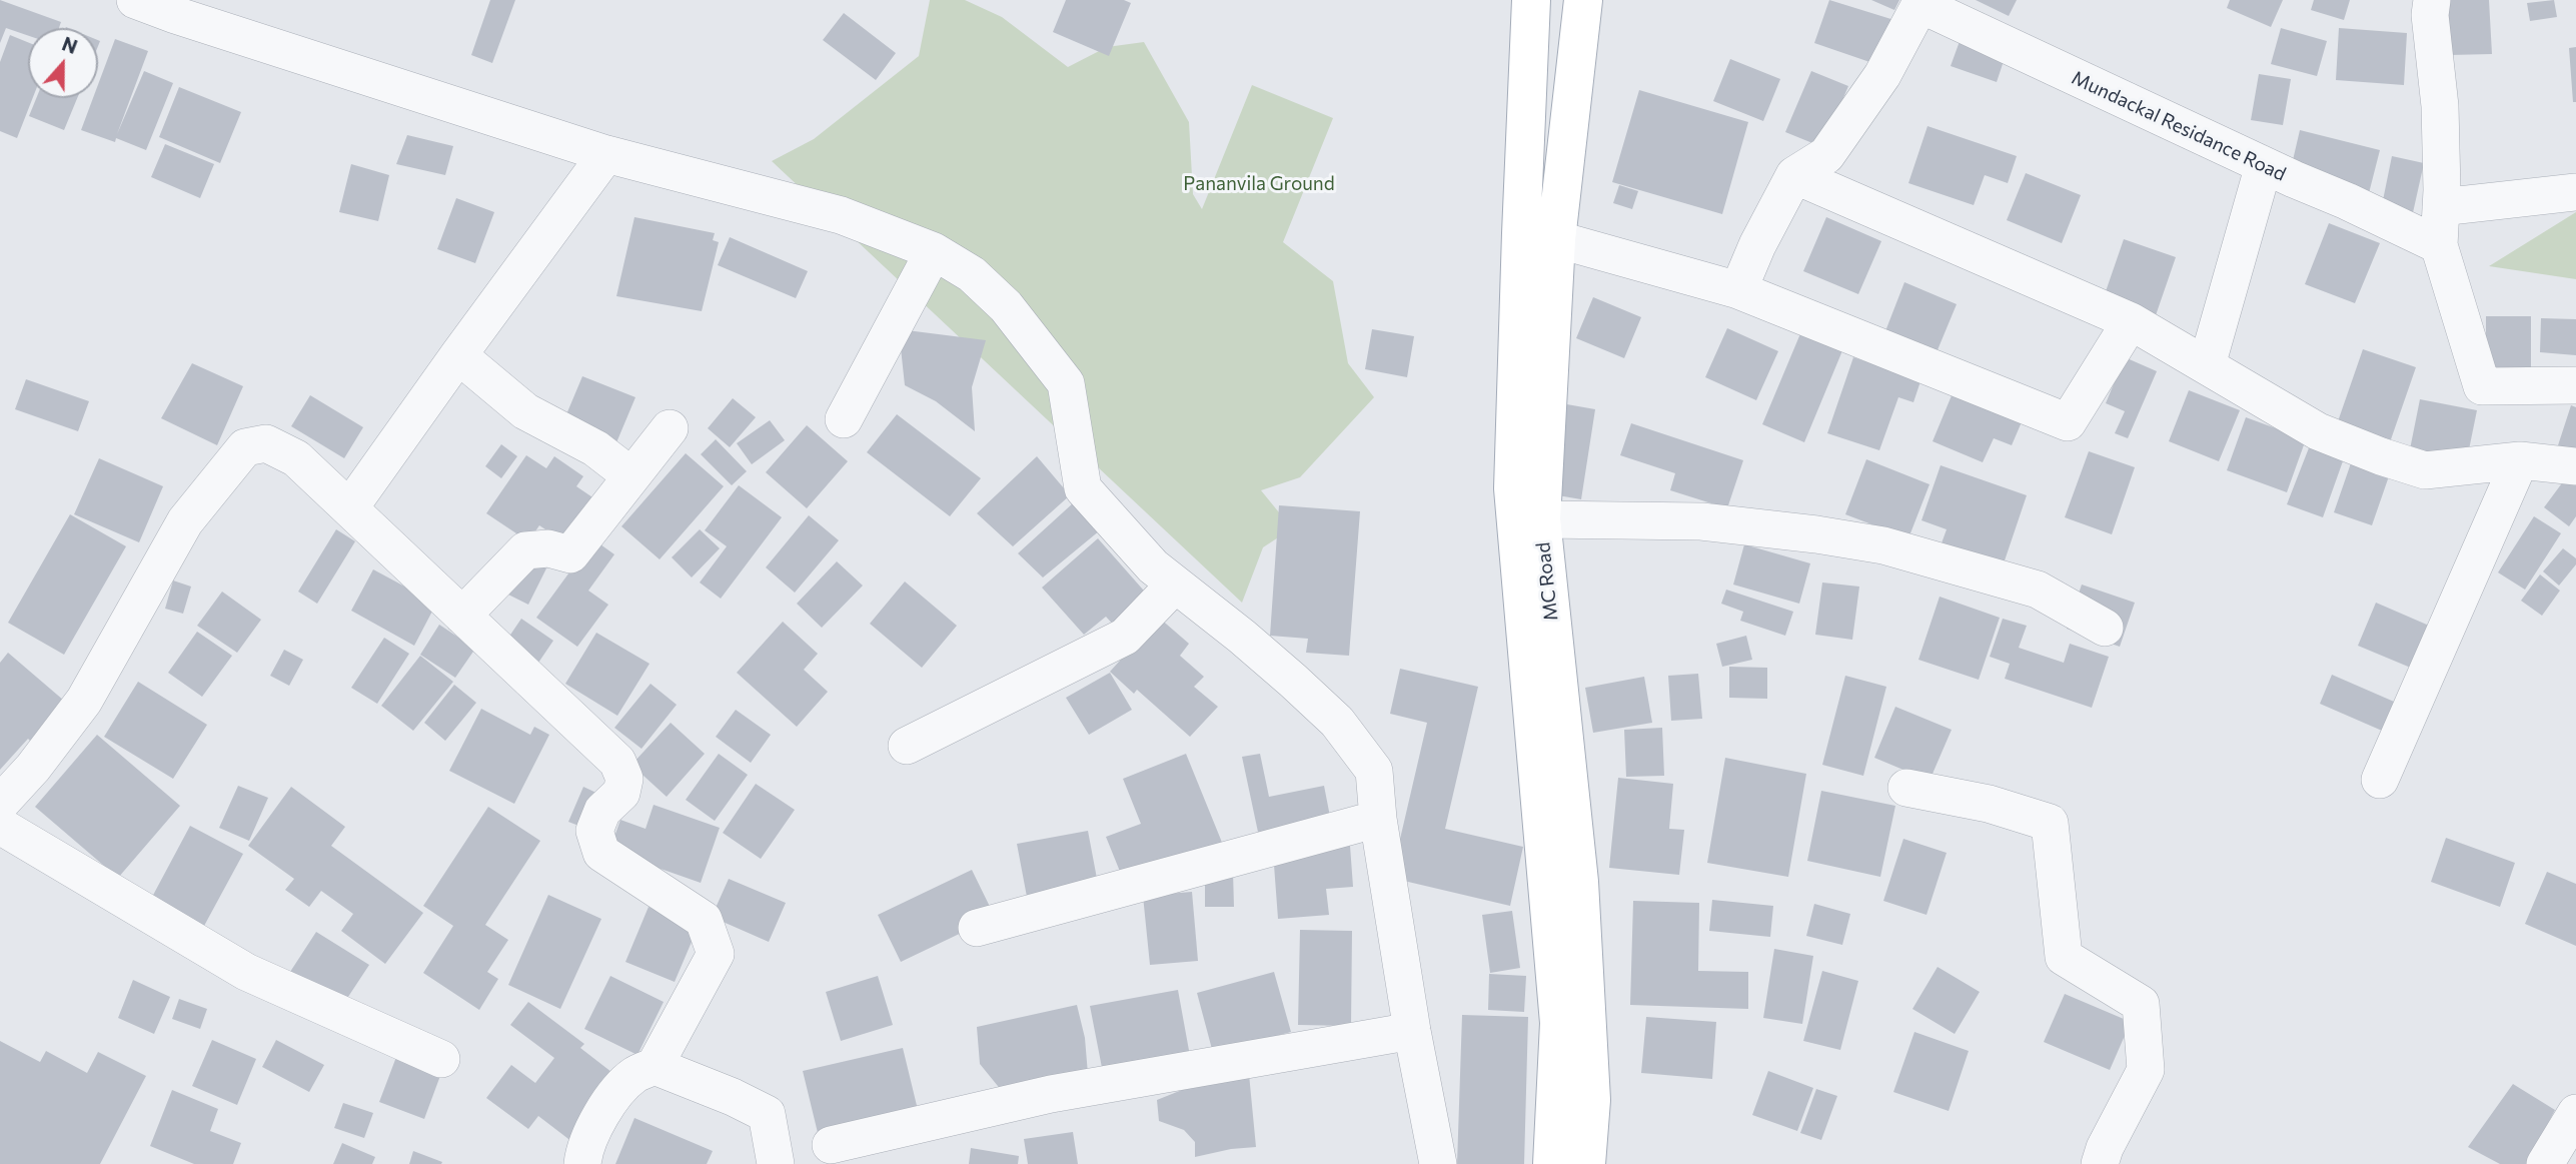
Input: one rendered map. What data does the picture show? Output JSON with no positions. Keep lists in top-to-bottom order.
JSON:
{
  "streets": {
    "main road": ["MC Road"],
    "street": ["Mundackal Residance Road"]
  },
  "parks": ["Pananvila Ground"],
  "north": "top"
}
